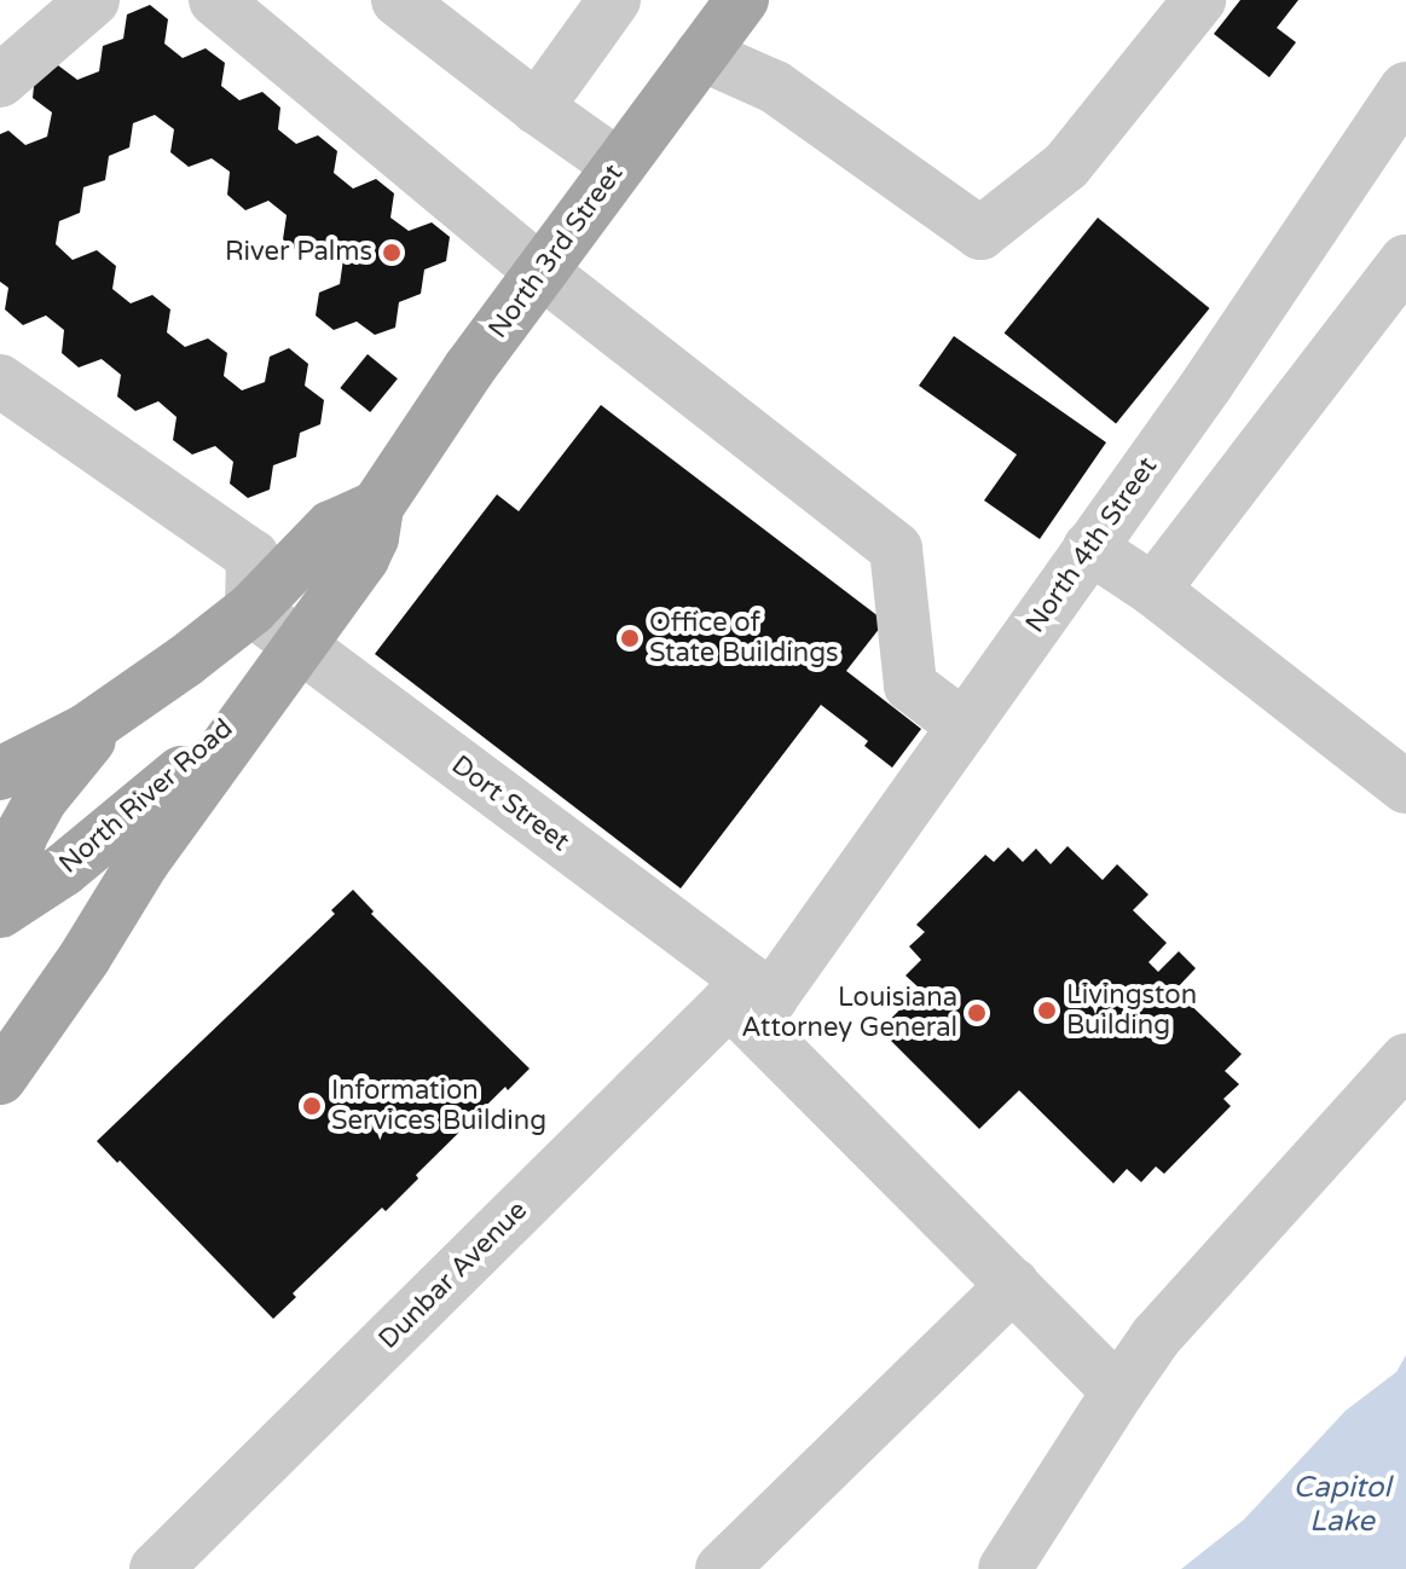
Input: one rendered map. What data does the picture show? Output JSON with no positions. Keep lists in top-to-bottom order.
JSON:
{
  "streets": {
    "main road": ["North 3rd Street", "North River Road"],
    "street": ["North 4th Street", "Dort Street", "Dunbar Avenue"]
  },
  "crossings": [
    ["North 3rd Street", "North River Road"],
    ["North 3rd Street", "Dort Street"],
    ["North 4th Street", "Dort Street"],
    ["North 4th Street", "Dunbar Avenue"],
    ["North River Road", "Dort Street"],
    ["Dort Street", "Dunbar Avenue"]
  ],
  "water": ["Capitol Lake"],
  "places": [
    "River Palms",
    "Office of State Buildings",
    "Livingston Building",
    "Louisiana Attorney General",
    "Information Services Building"
  ]
}
